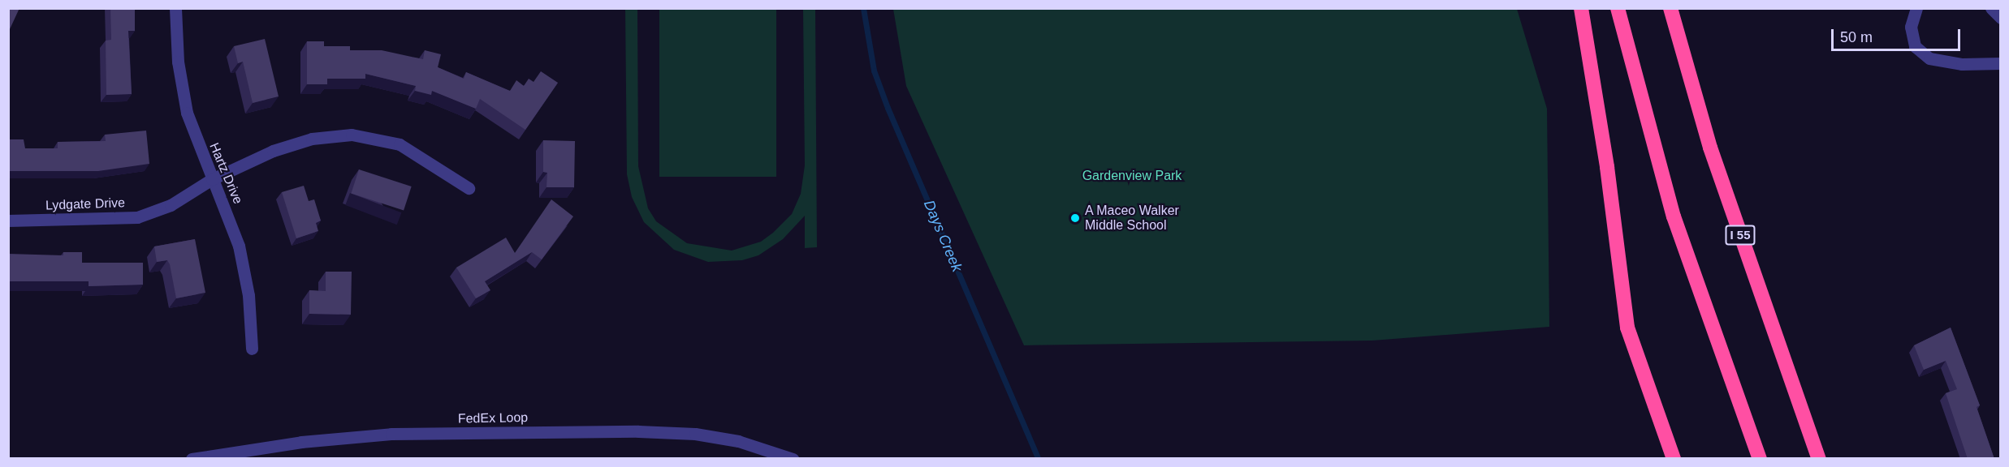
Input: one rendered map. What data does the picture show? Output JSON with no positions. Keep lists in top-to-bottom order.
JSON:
{
  "streets": {
    "highway": ["I 55"],
    "street": ["Hartz Drive", "Lydgate Drive", "FedEx Loop"]
  },
  "crossings": [
    ["Hartz Drive", "Lydgate Drive"]
  ],
  "water": ["Days Creek"],
  "parks": ["Gardenview Park"],
  "places": ["A Maceo Walker Middle School"],
  "scale_bar": "50 m"
}
